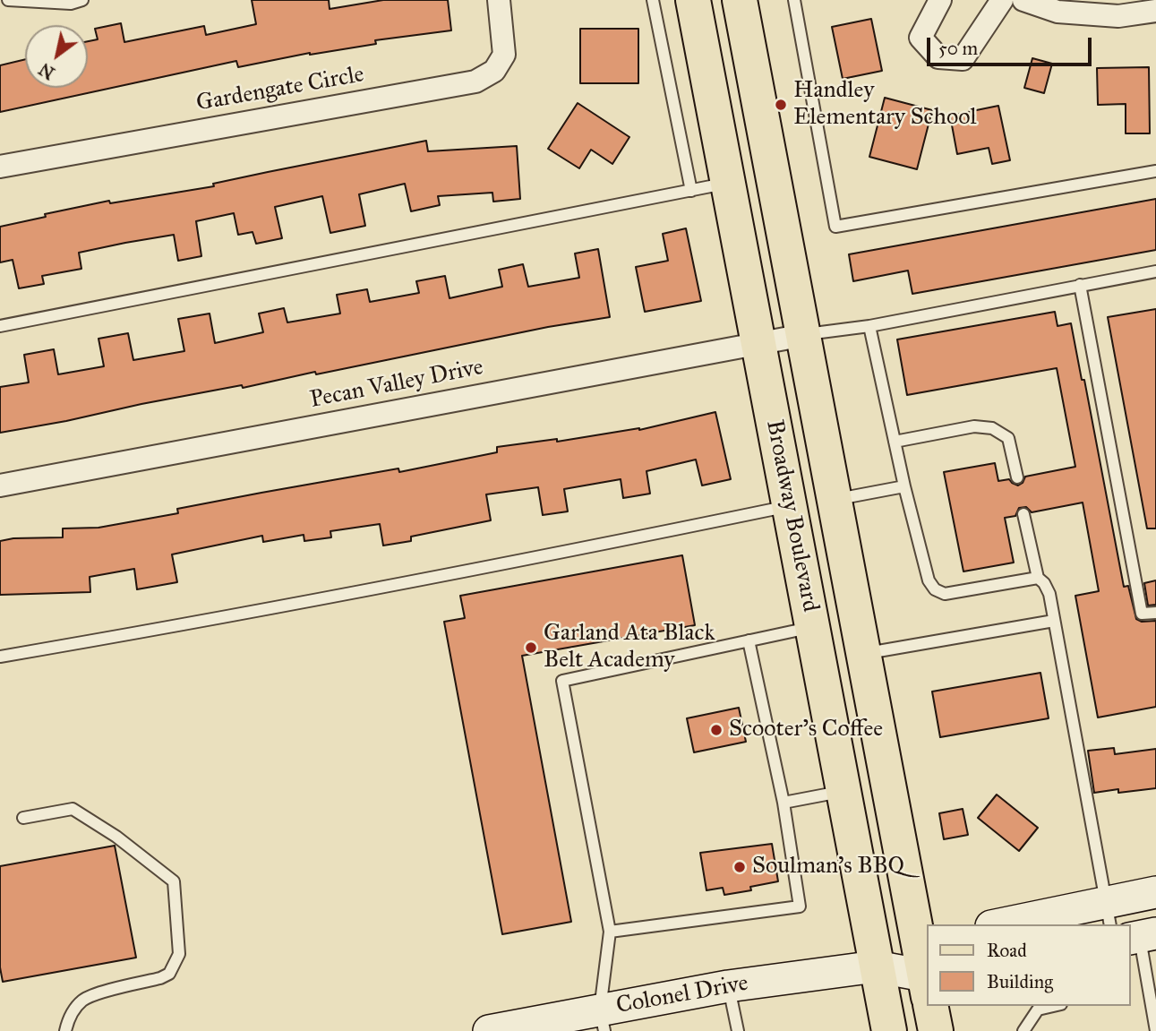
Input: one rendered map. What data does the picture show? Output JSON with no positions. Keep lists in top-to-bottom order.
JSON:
{
  "streets": {
    "main road": ["Broadway Boulevard"],
    "street": ["Gardengate Circle", "Pecan Valley Drive", "Colonel Drive"]
  },
  "crossings": [
    ["Pecan Valley Drive", "Broadway Boulevard"],
    ["Broadway Boulevard", "Colonel Drive"]
  ],
  "places": [
    "Handley Elementary School",
    "Garland Ata Black Belt Academy",
    "Scooter's Coffee",
    "Soulman's BBQ"
  ],
  "legend": ["Road", "Building"],
  "scale_bar": "50 m",
  "north": "bottom left"
}
